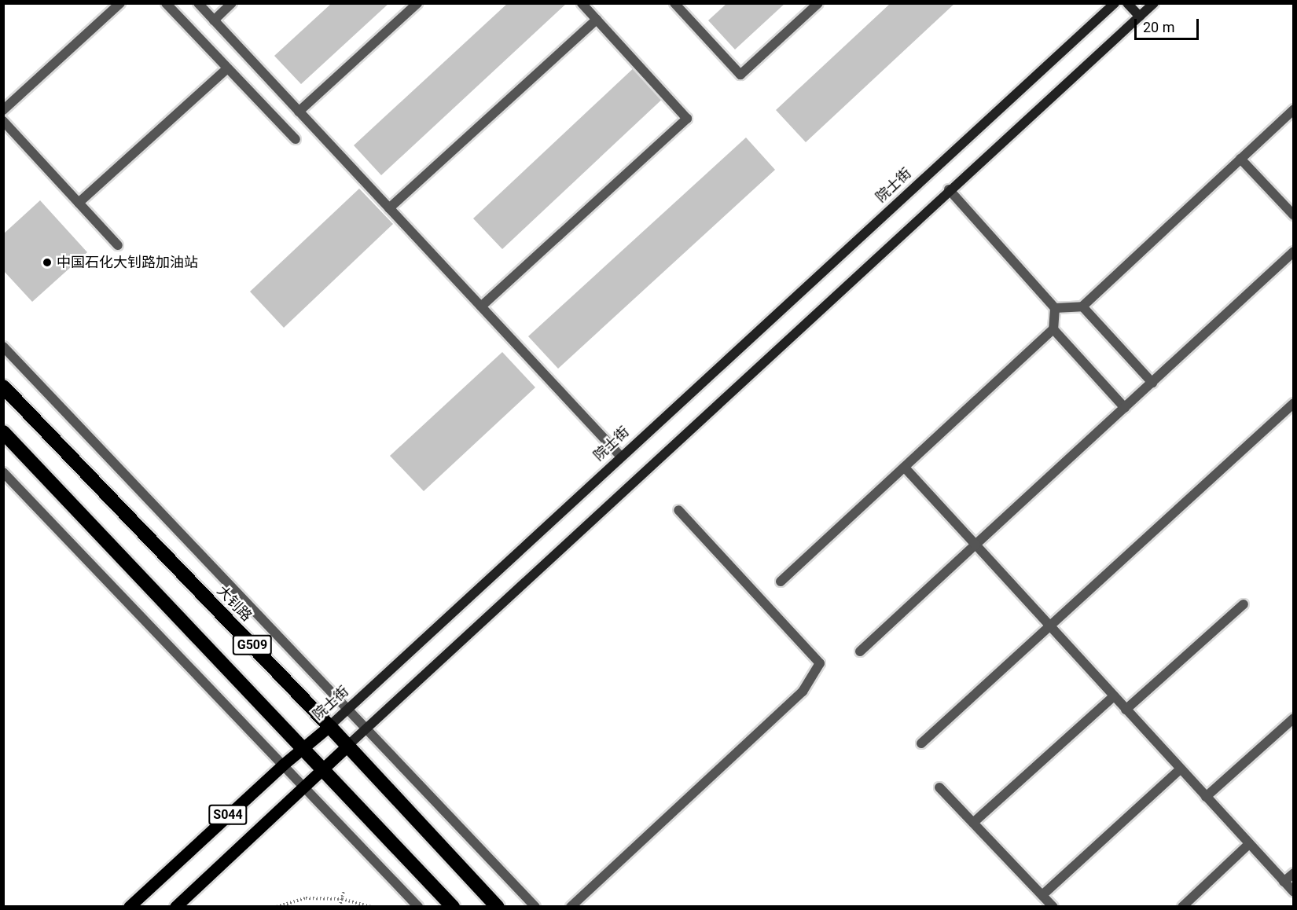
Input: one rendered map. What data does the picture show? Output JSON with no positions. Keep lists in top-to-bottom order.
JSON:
{
  "streets": {
    "highway": ["大钊路", "G509"],
    "main road": ["院士街", "S044"]
  },
  "crossings": [
    ["院士街", "大钊路"],
    ["院士街", "G509"],
    ["大钊路", "S044"],
    ["G509", "S044"]
  ],
  "places": ["中国石化大钊路加油站"],
  "scale_bar": "20 m"
}
